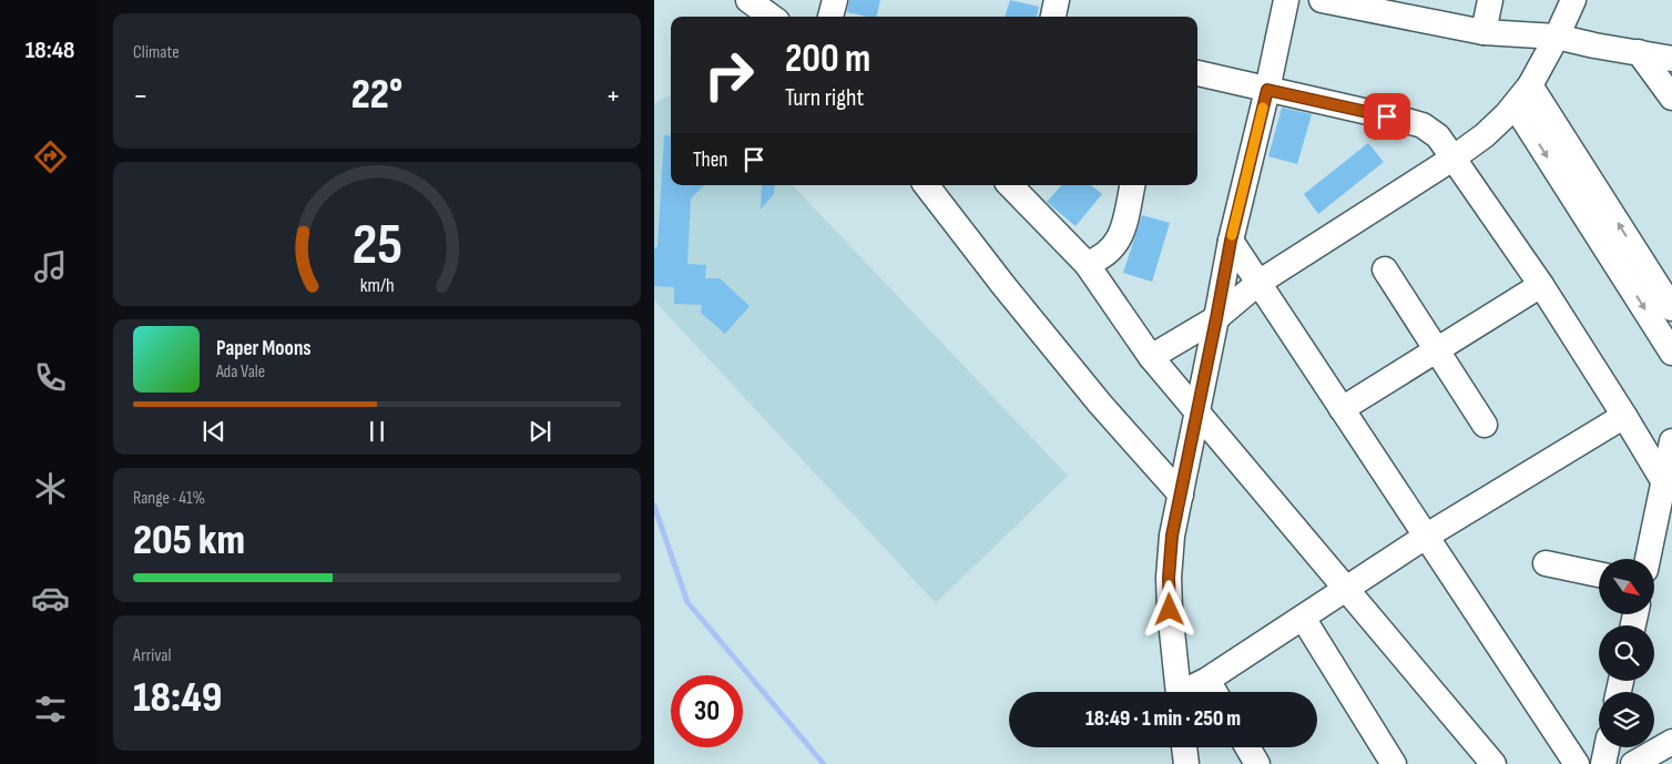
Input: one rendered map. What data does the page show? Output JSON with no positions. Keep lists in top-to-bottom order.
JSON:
{
  "north": "bottom right",
  "page": {
    "tabs": "18:48",
    "tile": [
      "Climate",
      ["Range · 41%", "205 km"],
      ["Arrival", "18:49"]
    ],
    "turn": ["200 m", "Turn right"],
    "heat": ["−", "22°", "+"],
    "then": "Then",
    "song": ["Paper Moons", "Ada Vale"],
    "limit": "30",
    "trip": "18:49 · 1 min · 250 m",
    "gauge": ["25", "km/h"]
  }
}
